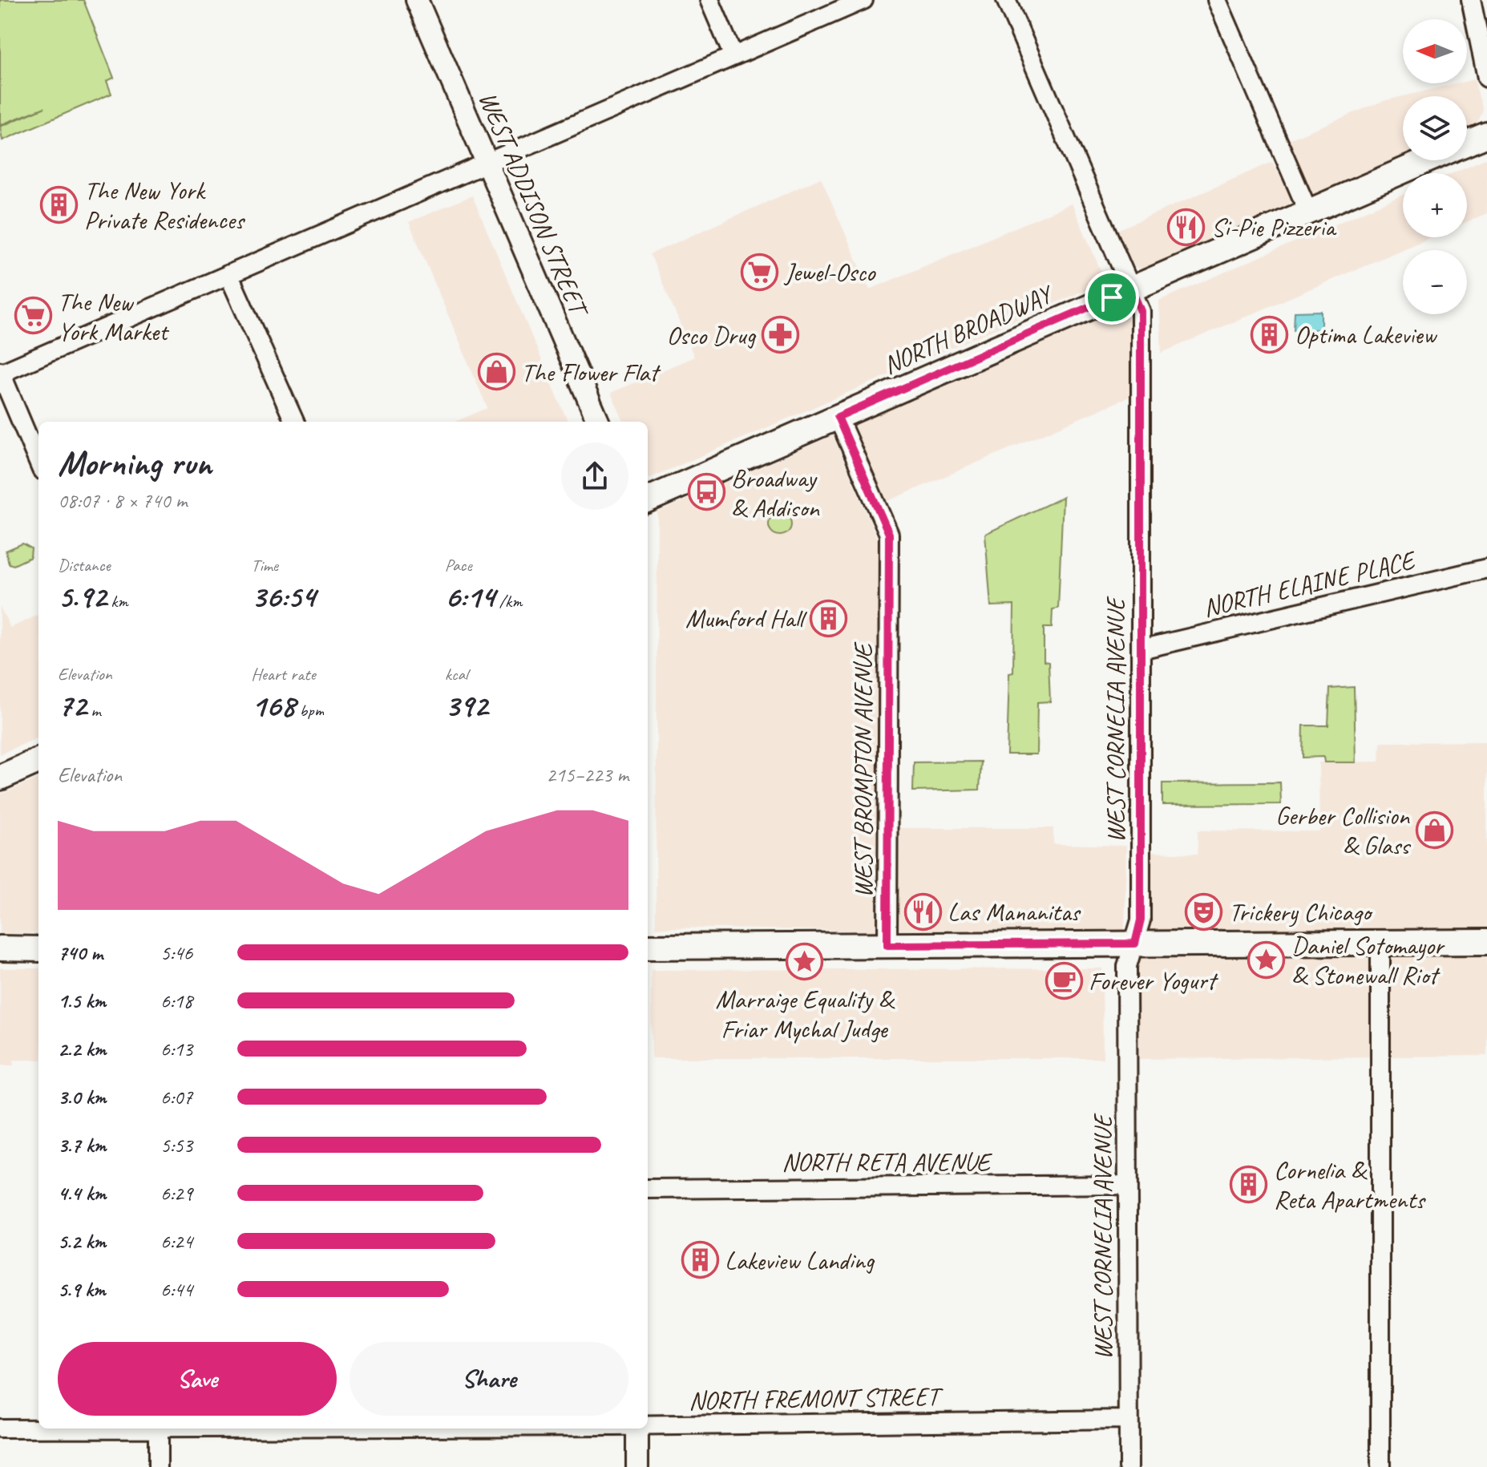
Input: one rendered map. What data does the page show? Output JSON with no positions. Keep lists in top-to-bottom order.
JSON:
{
  "streets": {
    "main road": ["NORTH BROADWAY"],
    "street": [
      "WEST ADDISON STREET",
      "NORTH ELAINE PLACE",
      "WEST CORNELIA AVENUE",
      "WEST BROMPTON AVENUE",
      "NORTH RETA AVENUE",
      "NORTH FREMONT STREET"
    ]
  },
  "crossings": [
    ["NORTH BROADWAY", "WEST CORNELIA AVENUE"],
    ["NORTH BROADWAY", "WEST BROMPTON AVENUE"],
    ["NORTH ELAINE PLACE", "WEST CORNELIA AVENUE"],
    ["WEST CORNELIA AVENUE", "NORTH RETA AVENUE"],
    ["WEST CORNELIA AVENUE", "NORTH FREMONT STREET"]
  ],
  "places": {
    "building": [
      "The New York Private Residences",
      "Optima Lakeview",
      "Mumford Hall",
      "Cornelia & Reta Apartments",
      "Lakeview Landing"
    ],
    "restaurant": ["Si-Pie Pizzeria", "Las Mananitas"],
    "supermarket": ["Jewel-Osco", "The New York Market"],
    "pharmacy": ["Osco Drug"],
    "shop": ["The Flower Flat", "Gerber Collision & Glass"],
    "bus stop": ["Broadway & Addison"],
    "theatre": ["Trickery Chicago"],
    "place": ["Daniel Sotomayor & Stonewall Riot", "Marraige Equality & Friar Mychal Judge"],
    "cafe": ["Forever Yogurt"]
  },
  "north": "left",
  "page": {
    "map_buttons": ["+", "−"],
    "heading": ["Morning run", "08:07 · 8 × 740 m"],
    "stats": [
      ["Distance", "5.92 km"],
      ["Time", "36:54"],
      ["Pace", "6:14 /km"],
      ["Elevation", "72 m"],
      ["Heart rate", "168 bpm"],
      ["kcal", "392"]
    ],
    "chart": ["Elevation", "215–223 m"],
    "list": [
      {
        "name": "740 m",
        "note": "5:46"
      },
      {
        "name": "1.5 km",
        "note": "6:18"
      },
      {
        "name": "2.2 km",
        "note": "6:13"
      },
      {
        "name": "3.0 km",
        "note": "6:07"
      },
      {
        "name": "3.7 km",
        "note": "5:53"
      },
      {
        "name": "4.4 km",
        "note": "6:29"
      },
      {
        "name": "5.2 km",
        "note": "6:24"
      },
      {
        "name": "5.9 km",
        "note": "6:44"
      }
    ],
    "buttons": ["Save", "Share"]
  }
}
